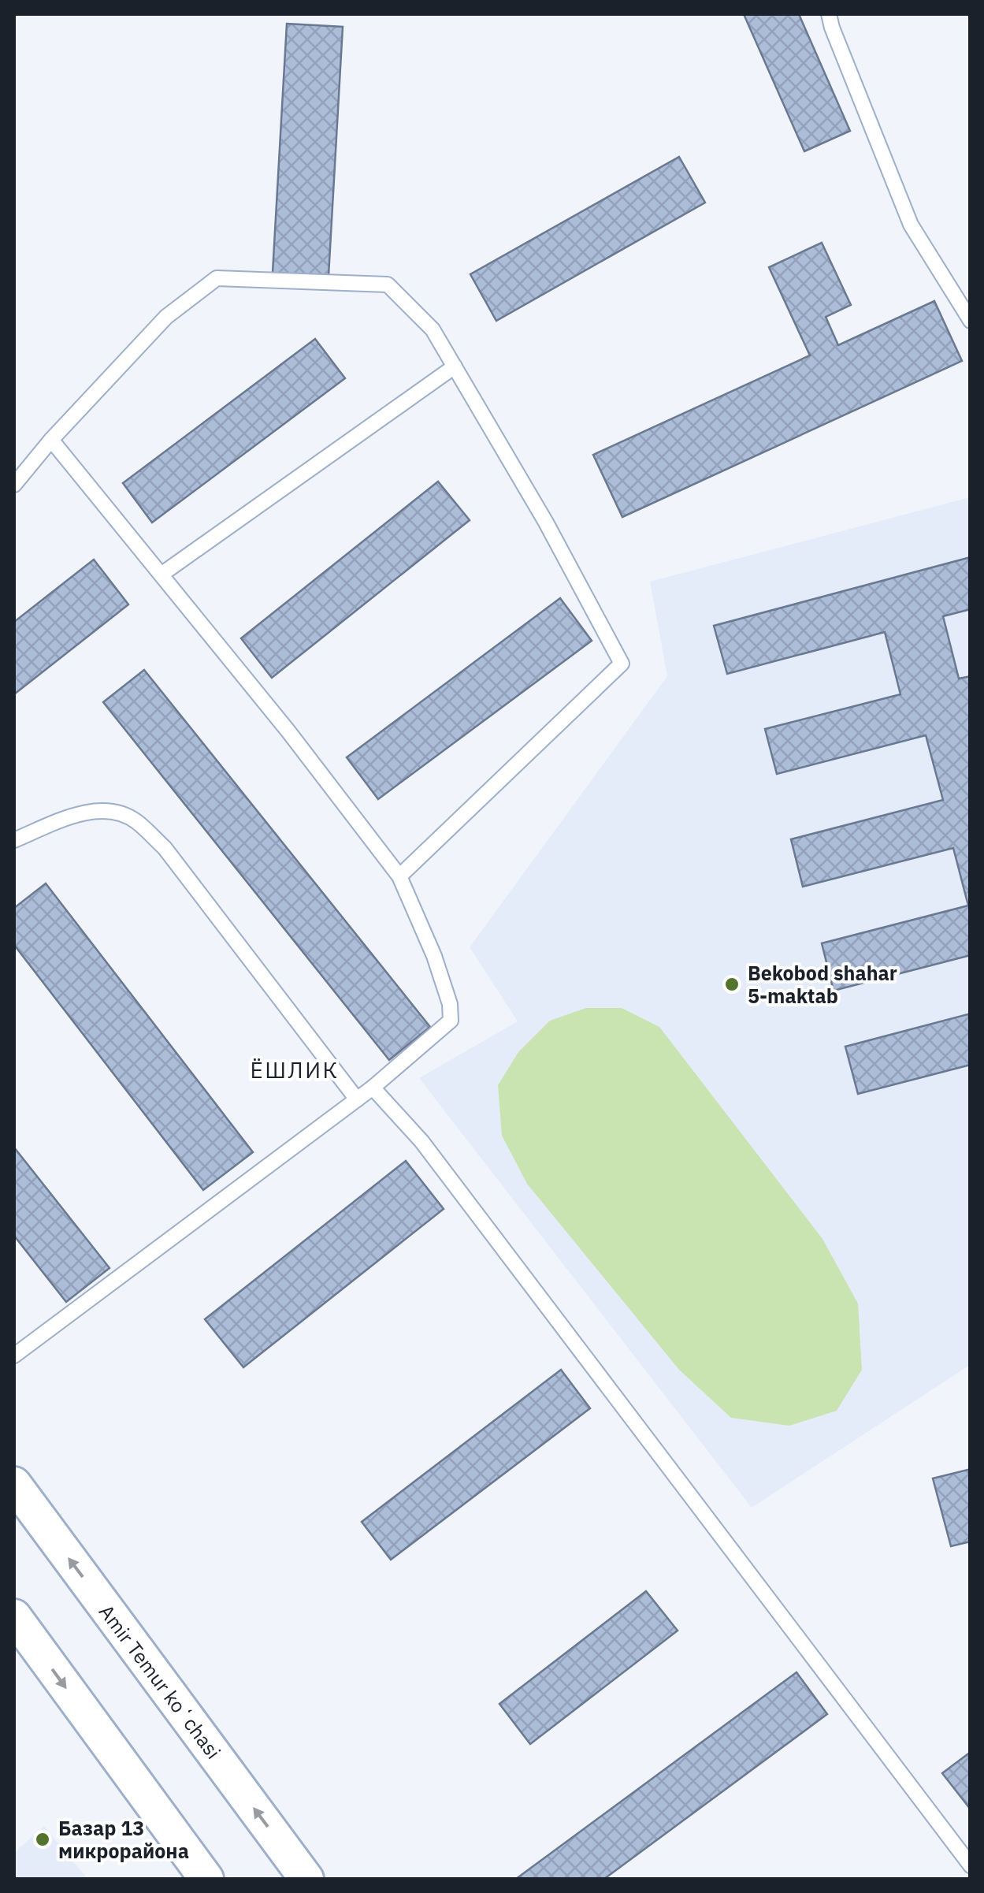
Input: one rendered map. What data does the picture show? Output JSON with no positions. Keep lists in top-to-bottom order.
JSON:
{
  "streets": {
    "street": ["Amir Temur koʻchasi"]
  },
  "districts": ["ЁШЛИК"],
  "places": ["Bekobod shahar 5-maktab", "Базар 13 микрорайона"]
}
